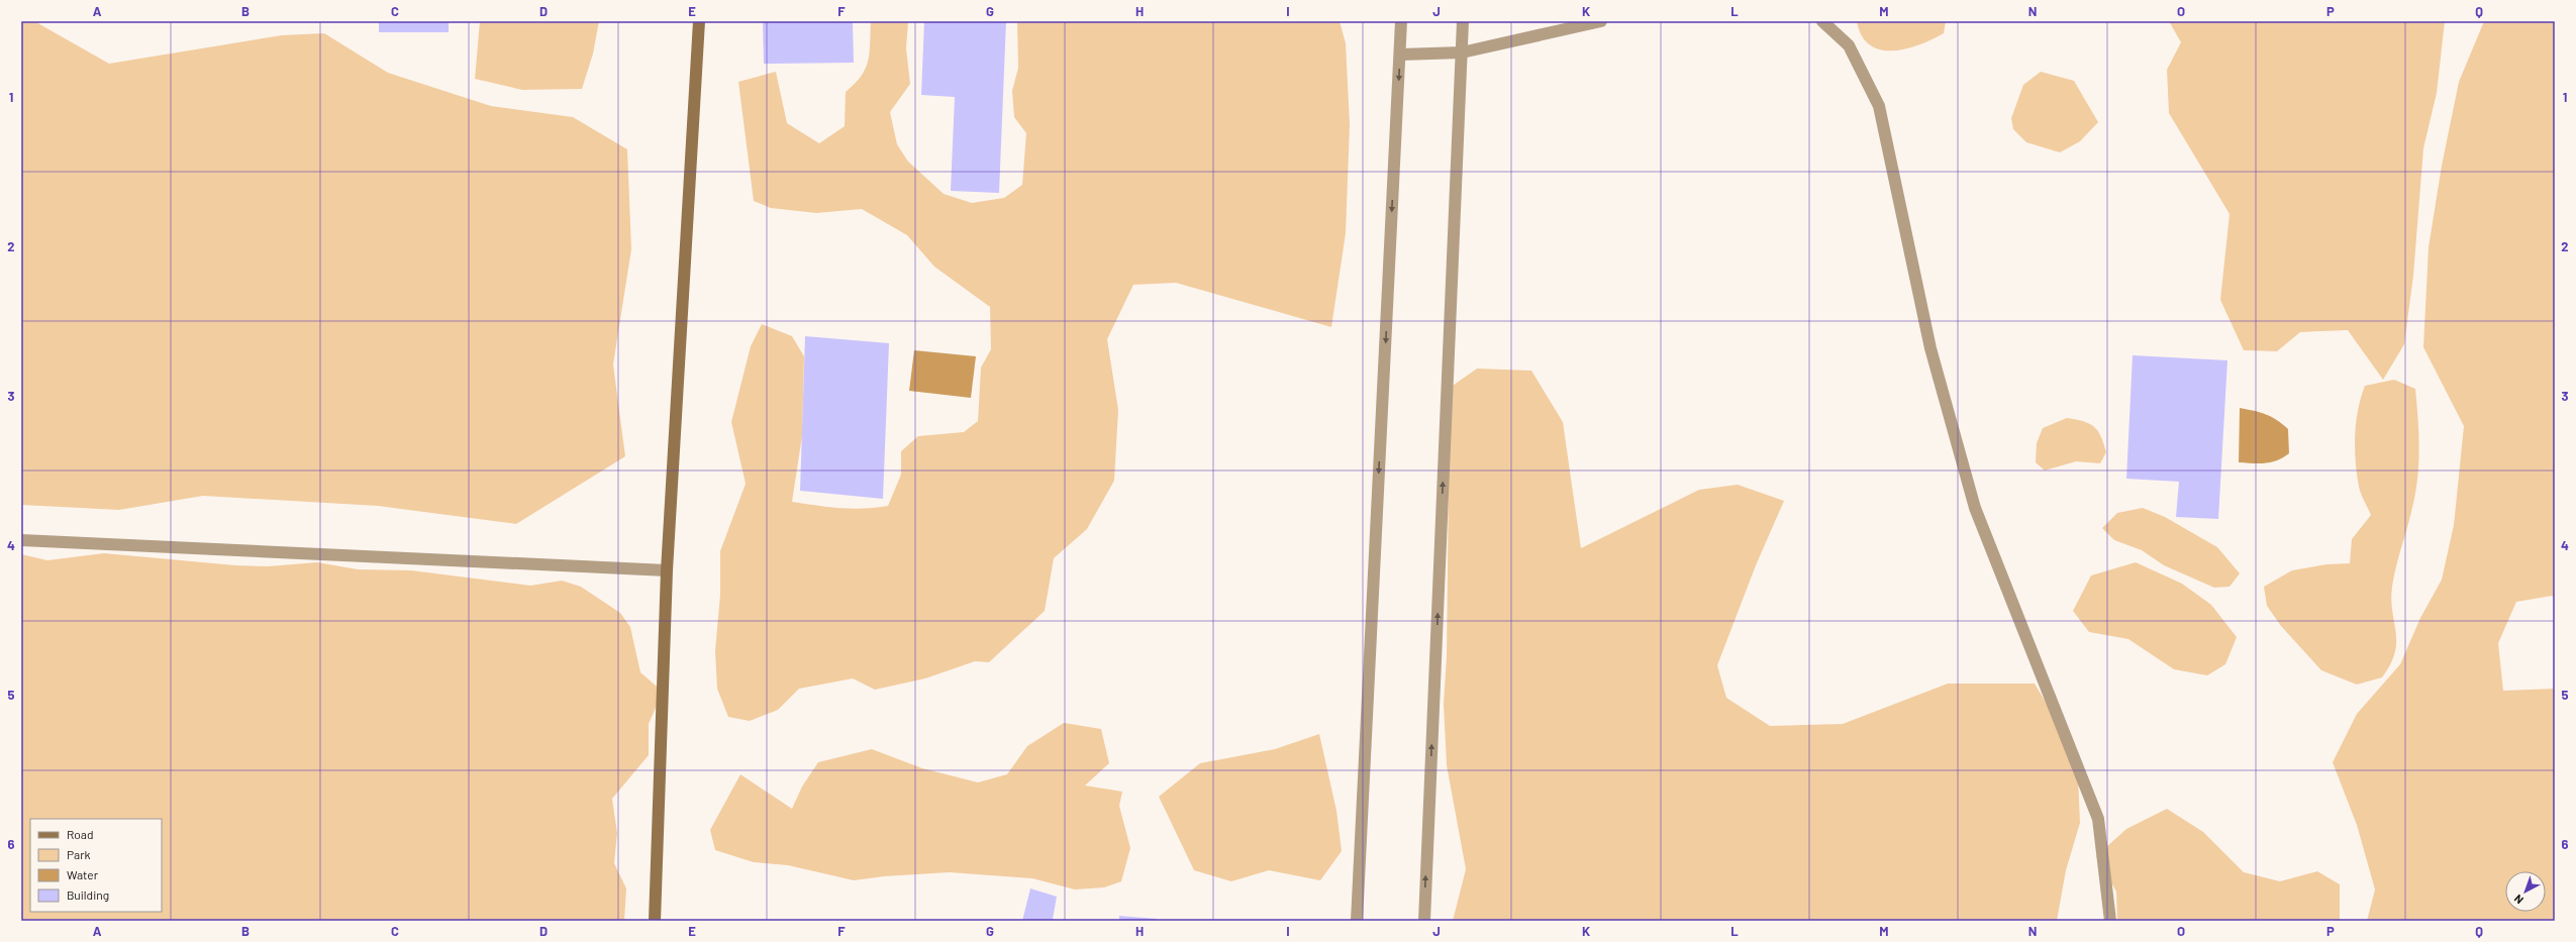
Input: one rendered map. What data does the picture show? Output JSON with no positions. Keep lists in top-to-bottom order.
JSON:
{
  "legend": [
    "Road",
    "Park",
    "Water",
    "Building"
  ],
  "north": "bottom left",
  "grid": {
    "columns": [
      "A",
      "B",
      "C",
      "D",
      "E",
      "F",
      "G",
      "H",
      "I",
      "J",
      "K",
      "L",
      "M",
      "N",
      "O",
      "P",
      "Q"
    ],
    "rows": [
      "1",
      "2",
      "3",
      "4",
      "5",
      "6"
    ]
  }
}
